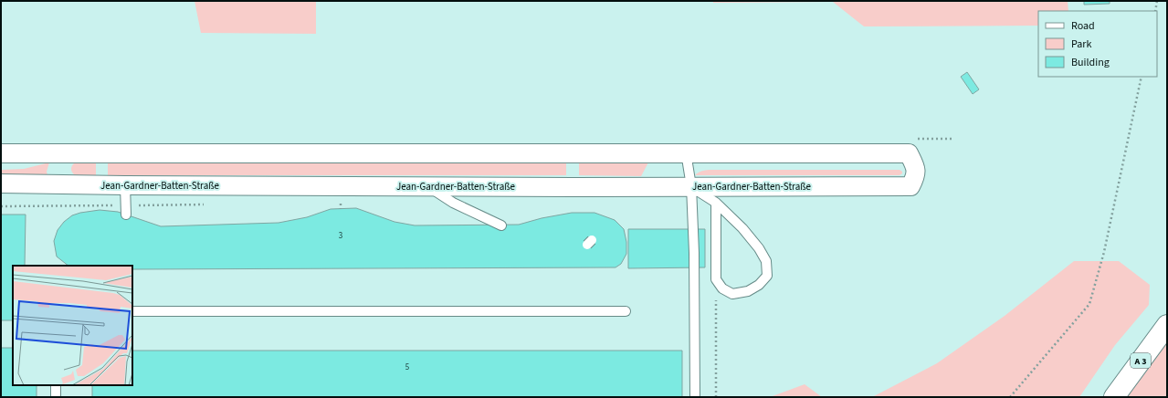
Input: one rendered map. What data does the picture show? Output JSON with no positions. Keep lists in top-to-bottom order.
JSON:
{
  "streets": {
    "highway": ["A 3"],
    "street": ["Jean-Gardner-Batten-Straße"]
  },
  "house_numbers": ["3", "5"],
  "legend": ["Road", "Park", "Building"]
}
